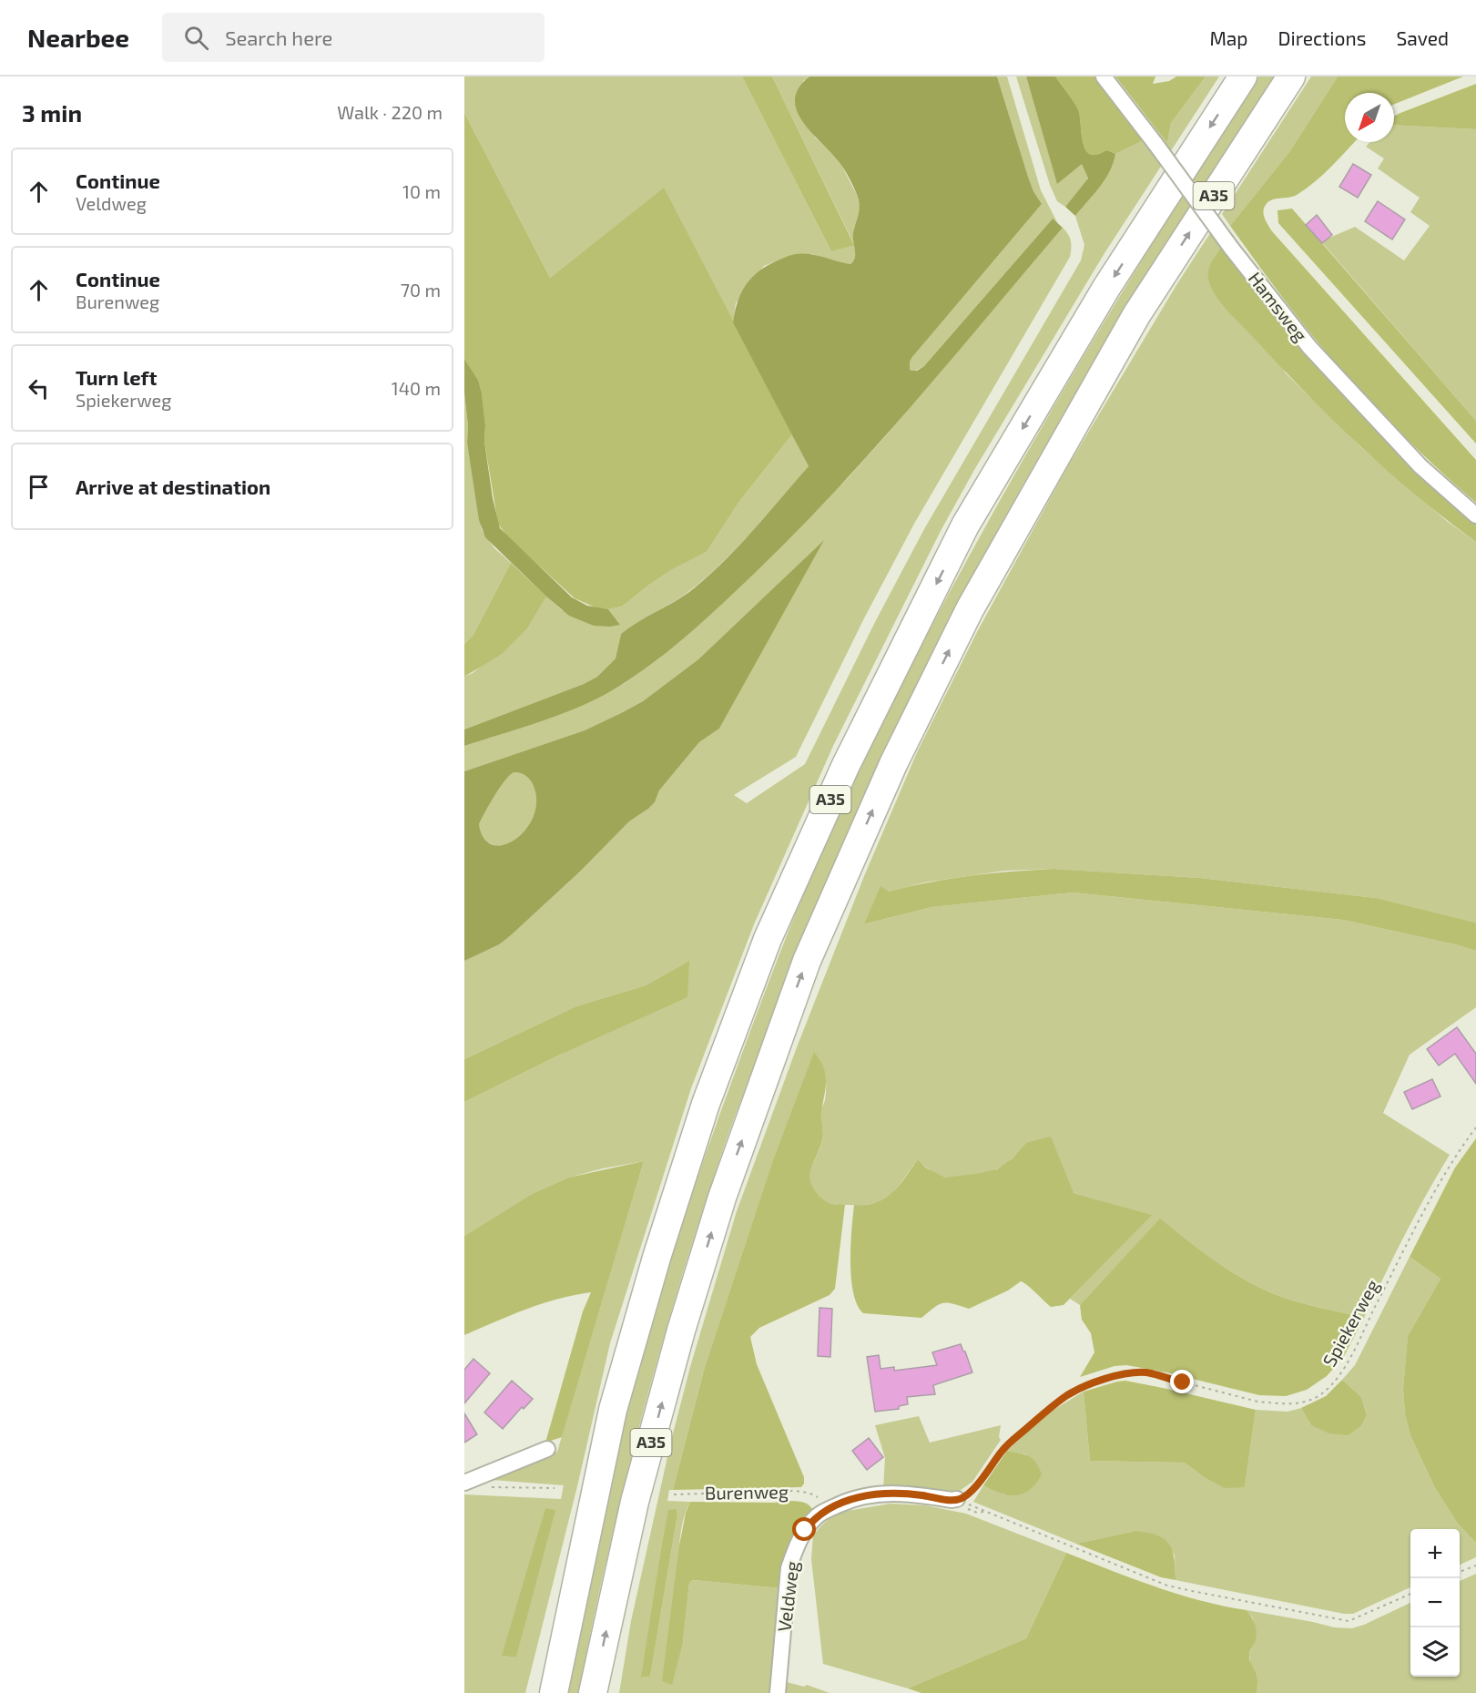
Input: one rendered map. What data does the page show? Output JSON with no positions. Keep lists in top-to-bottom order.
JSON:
{
  "streets": {
    "highway": ["A35"],
    "street": ["Hamsweg", "Veldweg"],
    "path": ["Spiekerweg", "Burenweg"]
  },
  "crossings": [
    ["Burenweg", "Veldweg"]
  ],
  "north": "bottom left",
  "page": {
    "header": "Nearbee",
    "search": "Search here",
    "nav": ["Map", "Directions", "Saved"],
    "heading": ["3 min", "Walk · 220 m"],
    "list": [
      ["Continue", "Veldweg", "10 m"],
      ["Continue", "Burenweg", "70 m"],
      ["Turn left", "Spiekerweg", "140 m"],
      "Arrive at destination"
    ],
    "map_buttons": ["+", "−"]
  }
}
